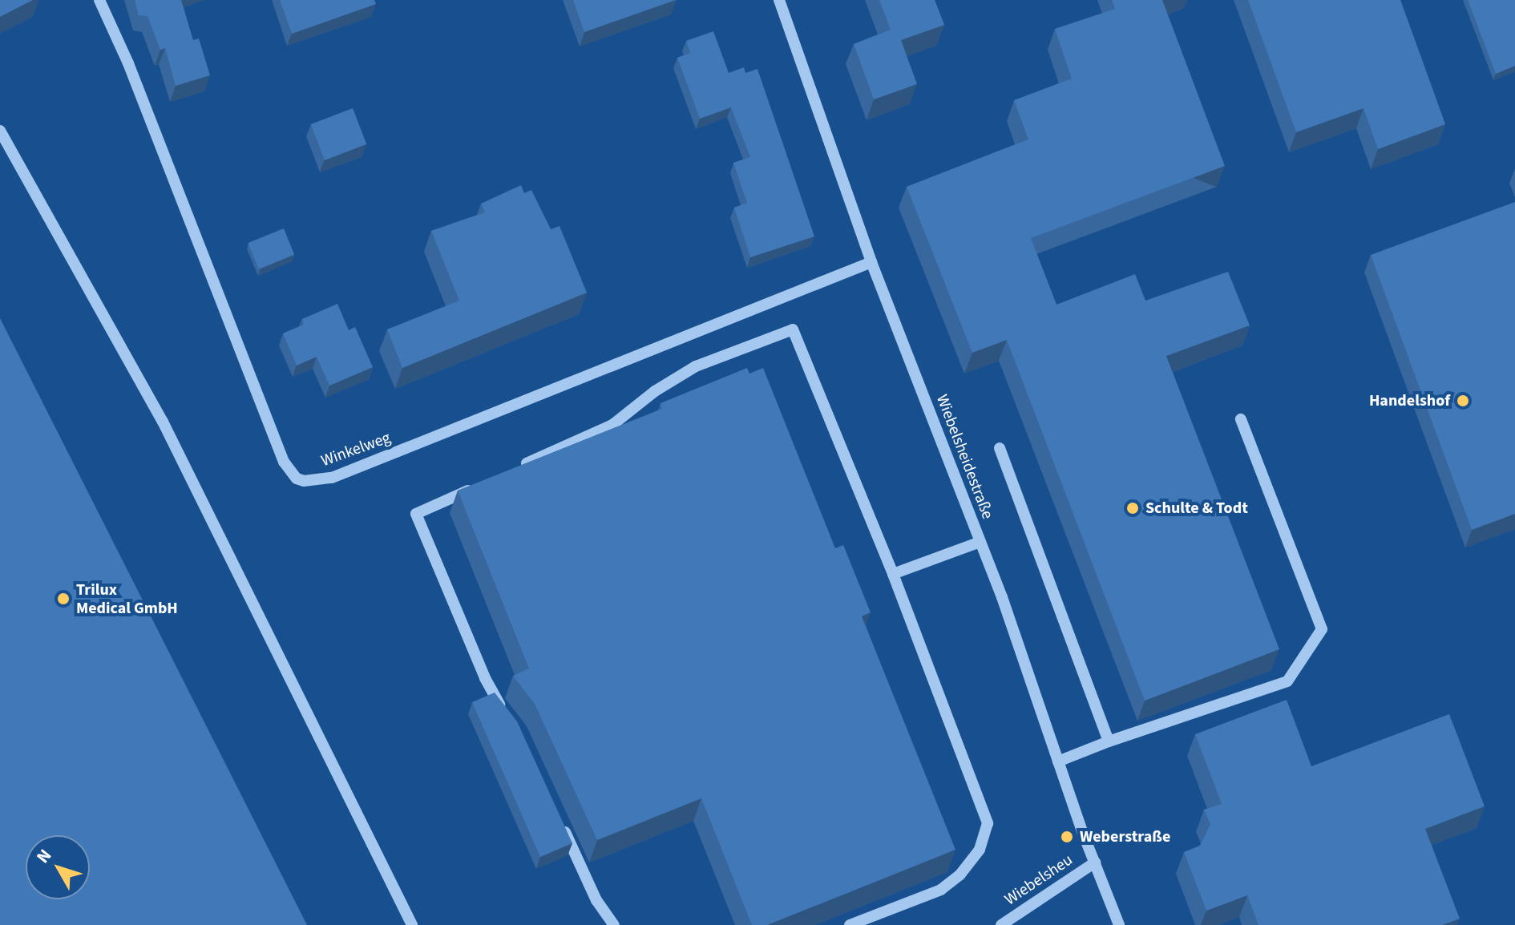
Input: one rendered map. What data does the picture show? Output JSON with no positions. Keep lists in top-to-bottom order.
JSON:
{
  "streets": {
    "street": ["Winkelweg", "Wiebelsheidestraße", "Wiebelsheu"]
  },
  "crossings": [
    ["Winkelweg", "Wiebelsheidestraße"],
    ["Wiebelsheidestraße", "Wiebelsheu"]
  ],
  "places": [
    "Handelshof",
    "Schulte & Todt",
    "Trilux Medical GmbH",
    "Weberstraße"
  ],
  "north": "top left"
}
